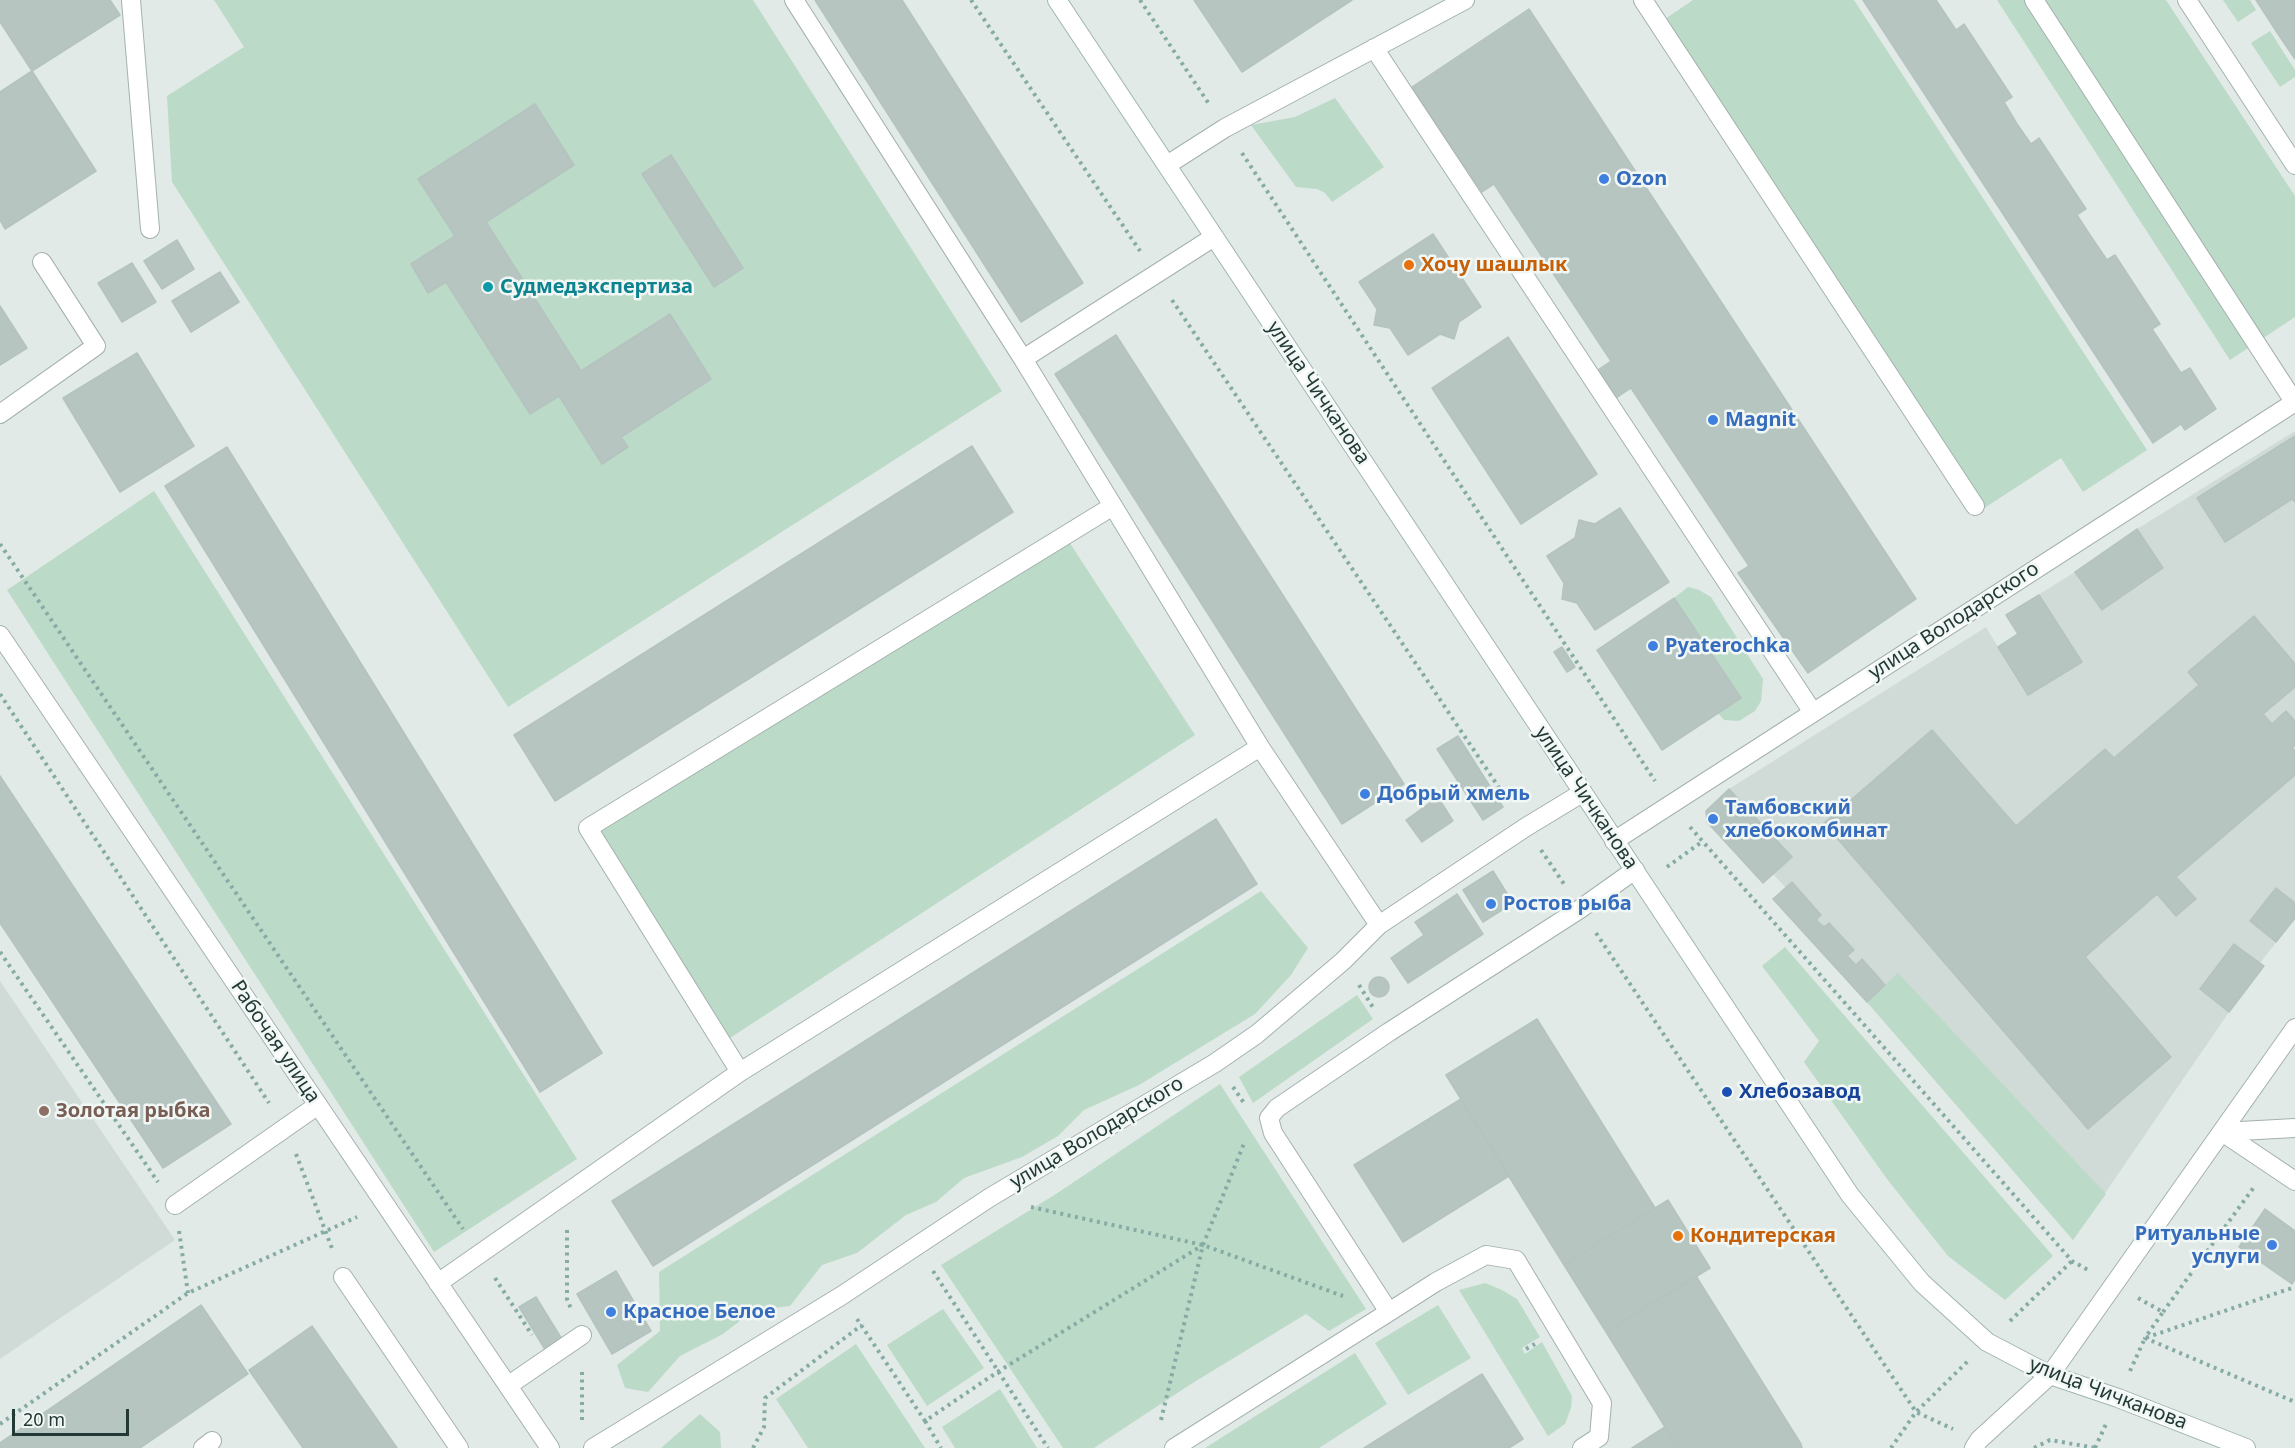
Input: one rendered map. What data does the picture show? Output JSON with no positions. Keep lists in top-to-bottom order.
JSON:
{
  "streets": {
    "street": ["улица Чичканова", "улица Володарского", "Рабочая улица"]
  },
  "crossings": [
    ["улица Чичканова", "улица Володарского"]
  ],
  "places": [
    "Ozon",
    "Хочу шашлык",
    "Судмедэкспертиза",
    "Magnit",
    "Pyaterochka",
    "Добрый хмель",
    "Тамбовский хлебокомбинат",
    "Ростов рыба",
    "Хлебозавод",
    "Золотая рыбка",
    "Кондитерская",
    "Ритуальные услуги",
    "Красное Белое"
  ],
  "scale_bar": "20 m"
}
